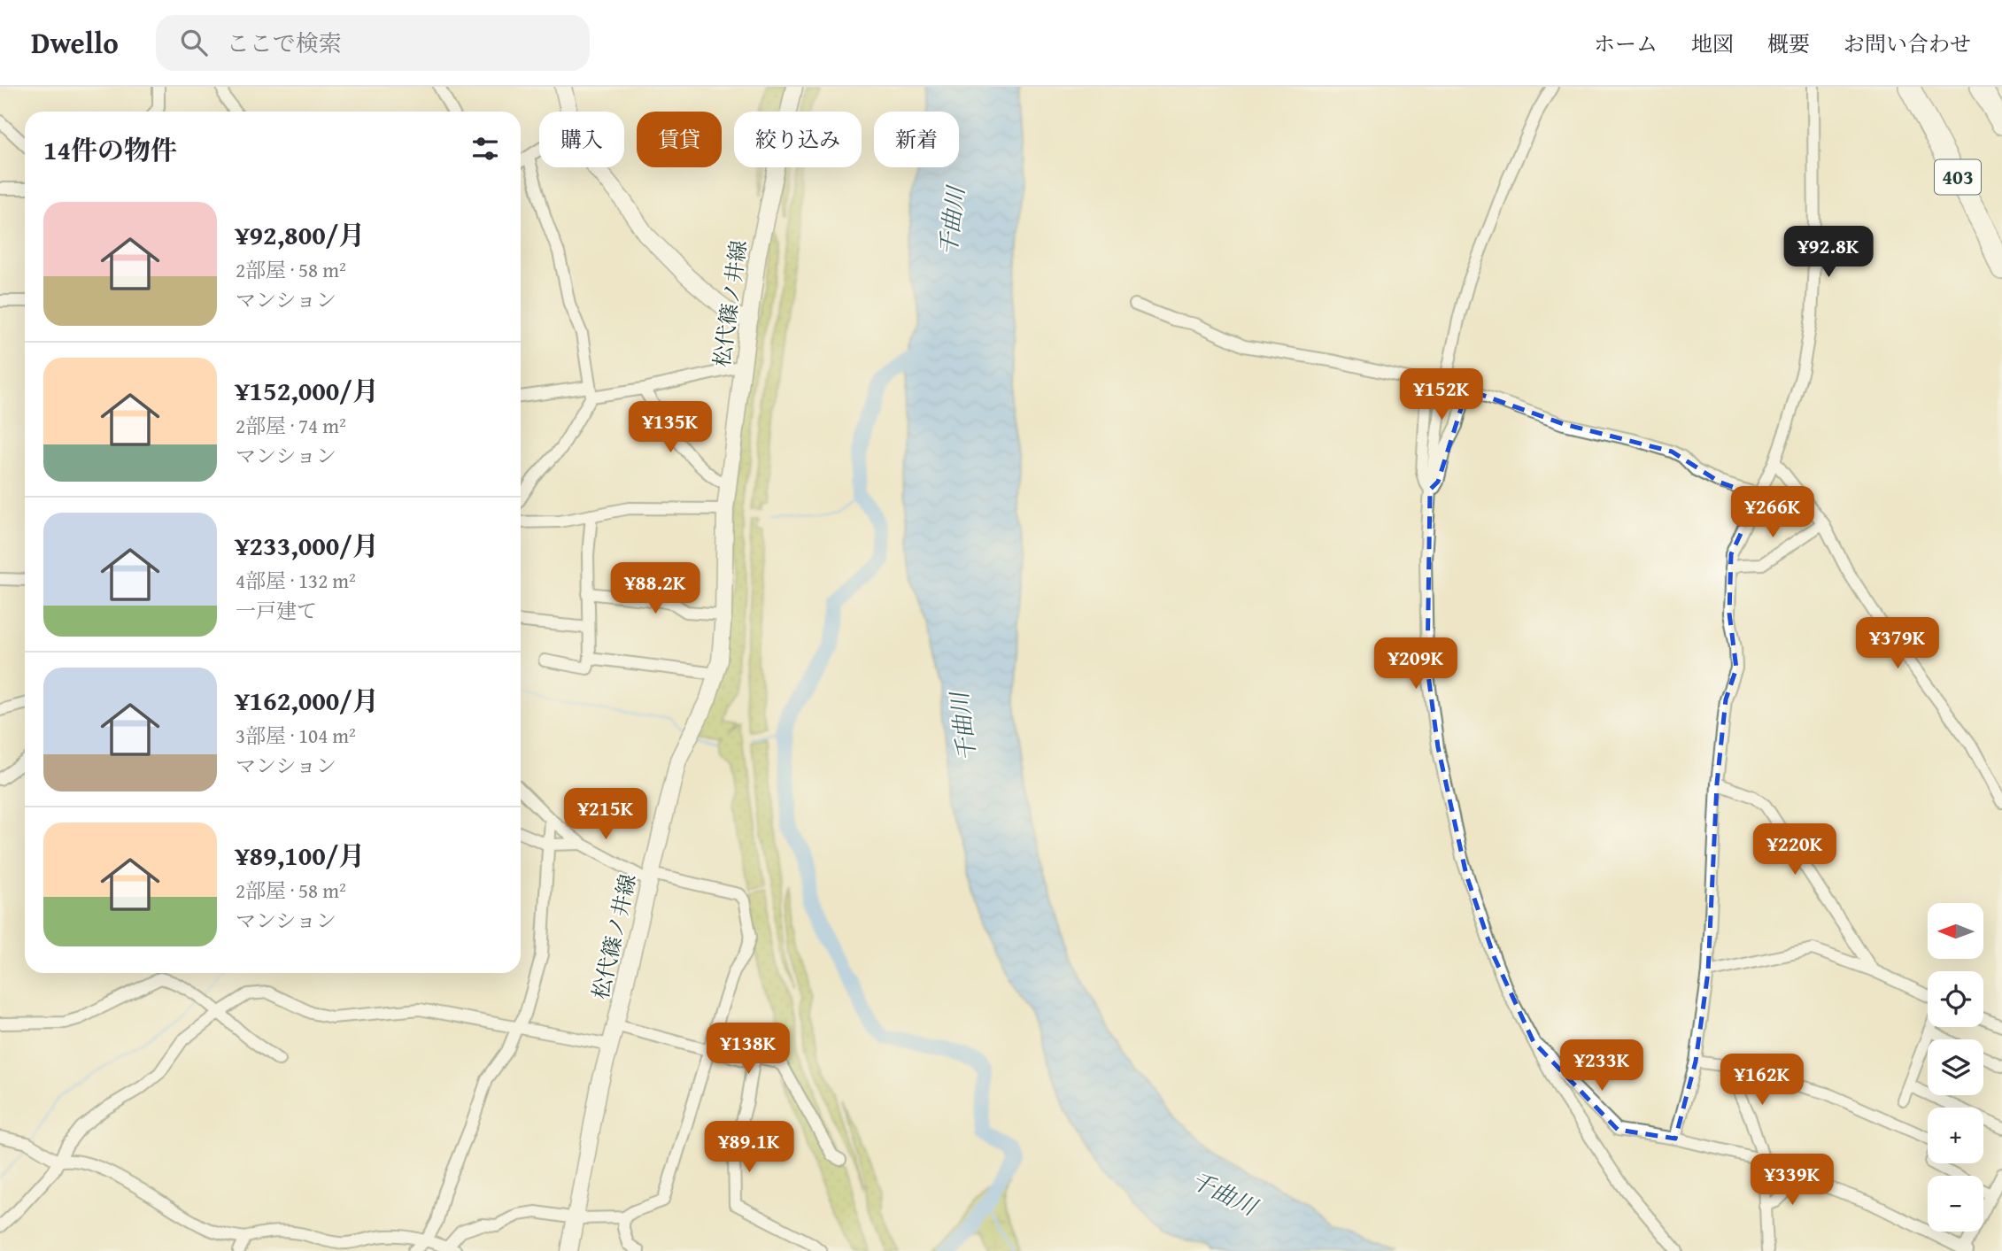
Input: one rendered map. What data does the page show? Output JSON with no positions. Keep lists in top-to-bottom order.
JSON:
{
  "streets": {
    "highway": ["403"],
    "main road": ["松代篠ノ井線"]
  },
  "water": ["千曲川"],
  "north": "left",
  "page": {
    "header": "Dwello",
    "search": "ここで検索",
    "nav": [
      "ホーム",
      "地図",
      "概要",
      "お問い合わせ"
    ],
    "chip": [
      "購入",
      "賃貸",
      "絞り込み",
      "新着"
    ],
    "heading": "14件の物件",
    "list": [
      {
        "name": "¥92,800/月",
        "note": "2部屋 · 58 m² · マンション"
      },
      {
        "name": "¥152,000/月",
        "note": "2部屋 · 74 m² · マンション"
      },
      {
        "name": "¥233,000/月",
        "note": "4部屋 · 132 m² · 一戸建て"
      },
      {
        "name": "¥162,000/月",
        "note": "3部屋 · 104 m² · マンション"
      },
      {
        "name": "¥89,100/月",
        "note": "2部屋 · 58 m² · マンション"
      }
    ],
    "price": [
      "¥92.8K",
      "¥152K",
      "¥135K",
      "¥266K",
      "¥88.2K",
      "¥379K",
      "¥209K",
      "¥215K",
      "¥220K",
      "¥138K",
      "¥233K",
      "¥162K",
      "¥89.1K",
      "¥339K"
    ],
    "map_buttons": ["+", "−"]
  }
}
